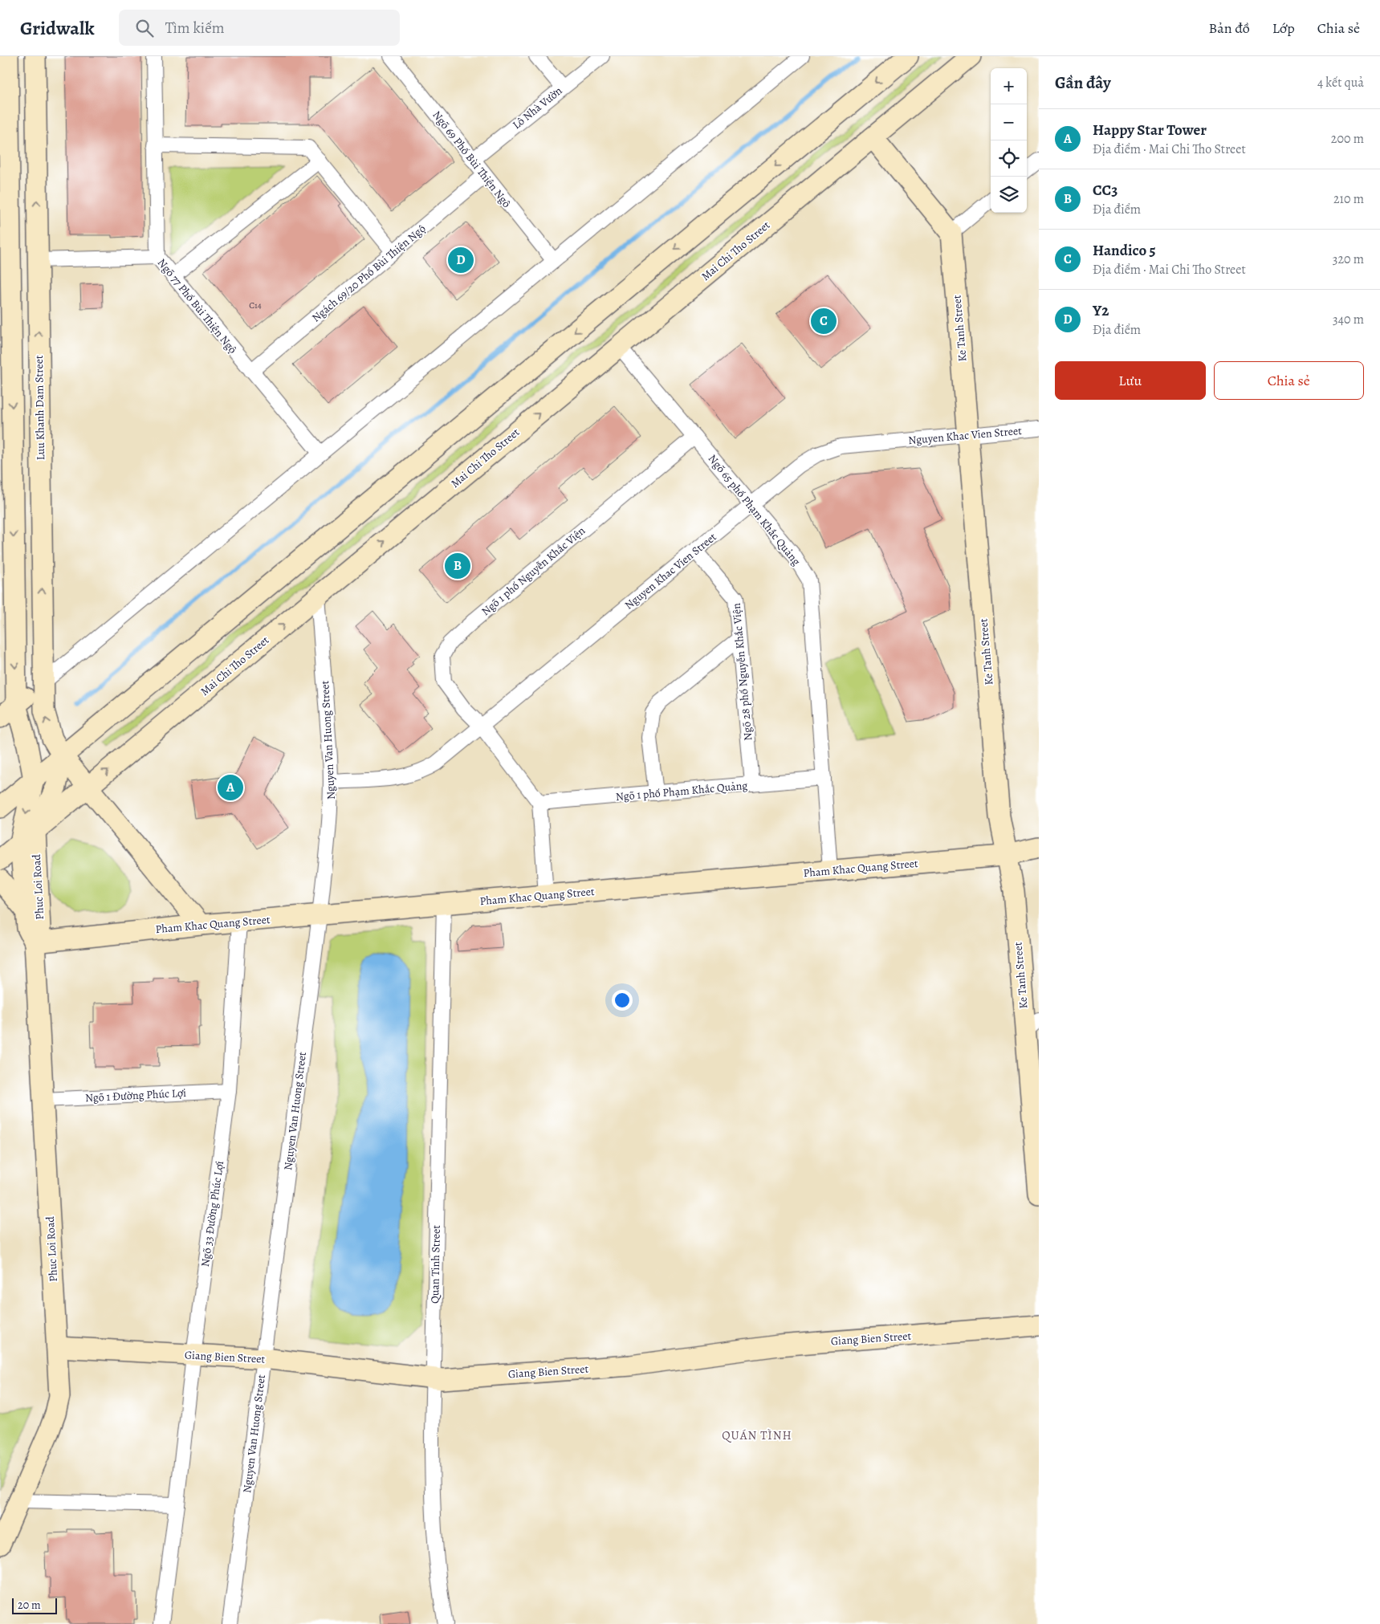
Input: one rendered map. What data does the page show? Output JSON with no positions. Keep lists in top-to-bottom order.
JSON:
{
  "streets": {
    "street": [
      "Lô Nhà Vườn",
      "Ngõ 69 Phố Bùi Thiện Ngô",
      "Mai Chi Tho Street",
      "Ngách 69/20 Phố Bùi Thiện Ngộ",
      "Ngõ 77 Phố Bùi Thiện Ngộ",
      "Ke Tanh Street",
      "Luu Khanh Dam Street",
      "Nguyen Khac Vien Street",
      "Ngõ 65 phố Phạm Khắc Quảng",
      "Ngõ 1 phố Nguyễn Khắc Viện",
      "Ngõ 28 phố Nguyễn Khắc Viện",
      "Nguyen Van Huong Street",
      "Ngõ 1 phố Phạm Khắc Quảng",
      "Pham Khac Quang Street",
      "Phuc Loi Road",
      "Ngõ 1 Đường Phúc Lợi",
      "Ngõ 33 Đường Phúc Lợi",
      "Quan Tinh Street",
      "Giang Bien Street"
    ]
  },
  "crossings": [
    ["Lô Nhà Vườn", "Ngõ 69 Phố Bùi Thiện Ngô"],
    ["Ngõ 69 Phố Bùi Thiện Ngô", "Ngách 69/20 Phố Bùi Thiện Ngộ"],
    ["Mai Chi Tho Street", "Luu Khanh Dam Street"],
    ["Mai Chi Tho Street", "Ngõ 65 phố Phạm Khắc Quảng"],
    ["Mai Chi Tho Street", "Nguyen Van Huong Street"],
    ["Mai Chi Tho Street", "Phuc Loi Road"],
    ["Ngách 69/20 Phố Bùi Thiện Ngộ", "Ngõ 77 Phố Bùi Thiện Ngộ"],
    ["Ke Tanh Street", "Nguyen Khac Vien Street"],
    ["Ke Tanh Street", "Pham Khac Quang Street"],
    ["Luu Khanh Dam Street", "Pham Khac Quang Street"],
    ["Nguyen Khac Vien Street", "Ngõ 65 phố Phạm Khắc Quảng"],
    ["Nguyen Khac Vien Street", "Ngõ 1 phố Nguyễn Khắc Viện"],
    ["Nguyen Khac Vien Street", "Ngõ 28 phố Nguyễn Khắc Viện"],
    ["Nguyen Khac Vien Street", "Nguyen Van Huong Street"],
    ["Ngõ 65 phố Phạm Khắc Quảng", "Ngõ 1 phố Nguyễn Khắc Viện"],
    ["Ngõ 65 phố Phạm Khắc Quảng", "Ngõ 1 phố Phạm Khắc Quảng"],
    ["Ngõ 65 phố Phạm Khắc Quảng", "Pham Khac Quang Street"],
    ["Ngõ 28 phố Nguyễn Khắc Viện", "Ngõ 1 phố Phạm Khắc Quảng"],
    ["Nguyen Van Huong Street", "Pham Khac Quang Street"],
    ["Nguyen Van Huong Street", "Giang Bien Street"],
    ["Pham Khac Quang Street", "Phuc Loi Road"],
    ["Pham Khac Quang Street", "Ngõ 33 Đường Phúc Lợi"],
    ["Pham Khac Quang Street", "Quan Tinh Street"],
    ["Phuc Loi Road", "Ngõ 1 Đường Phúc Lợi"],
    ["Phuc Loi Road", "Giang Bien Street"],
    ["Ngõ 1 Đường Phúc Lợi", "Ngõ 33 Đường Phúc Lợi"],
    ["Ngõ 33 Đường Phúc Lợi", "Giang Bien Street"],
    ["Quan Tinh Street", "Giang Bien Street"]
  ],
  "districts": ["QUÁN TÌNH"],
  "house_numbers": ["C14"],
  "scale_bar": "20 m",
  "page": {
    "header": "Gridwalk",
    "search": "Tìm kiếm",
    "nav": ["Bản đồ", "Lớp", "Chia sẻ"],
    "heading": ["Gần đây", "4 kết quả"],
    "map_buttons": ["+", "−"],
    "list": [
      {
        "mark": "A",
        "name": "Happy Star Tower",
        "note": "Địa điểm · Mai Chi Tho Street",
        "value": "200 m"
      },
      {
        "mark": "B",
        "name": "CC3",
        "note": "Địa điểm",
        "value": "210 m"
      },
      {
        "mark": "C",
        "name": "Handico 5",
        "note": "Địa điểm · Mai Chi Tho Street",
        "value": "320 m"
      },
      {
        "mark": "D",
        "name": "Y2",
        "note": "Địa điểm",
        "value": "340 m"
      }
    ],
    "pins": [
      "D",
      "C",
      "B",
      "A"
    ],
    "buttons": ["Lưu", "Chia sẻ"],
    "scale": "20 m"
  }
}
